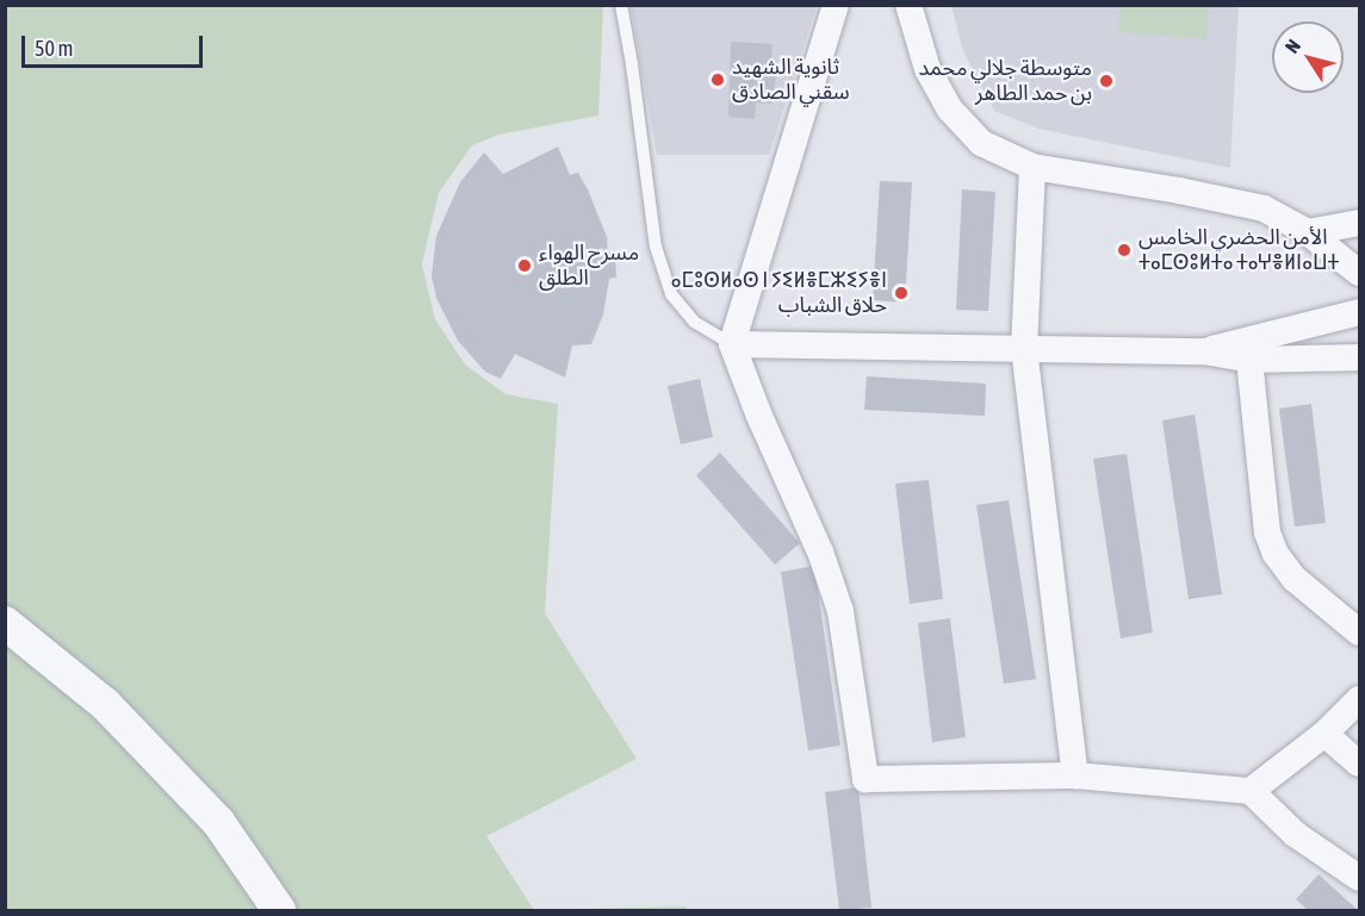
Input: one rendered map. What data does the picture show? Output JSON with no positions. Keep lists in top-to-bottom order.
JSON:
{
  "places": [
    "ثانوية الشهيد سقني الصادق",
    "متوسطة جلالي محمد بن حمد الطاهر",
    "الأمن الحضري الخامس ⵜⴰⵎⵙⵓⵍⵜⴰ ⵜⴰⵖⴻⵍⵏⴰⵡⵜ",
    "مسرح الهواء الطلق",
    "ⴰⵎⵓⵙⵍⴰⵙ ⵏ ⵢⵉⵍⴻⵎⵣⵉⵢⴻⵏ حلاق الشباب"
  ],
  "scale_bar": "50 m",
  "north": "top left"
}
